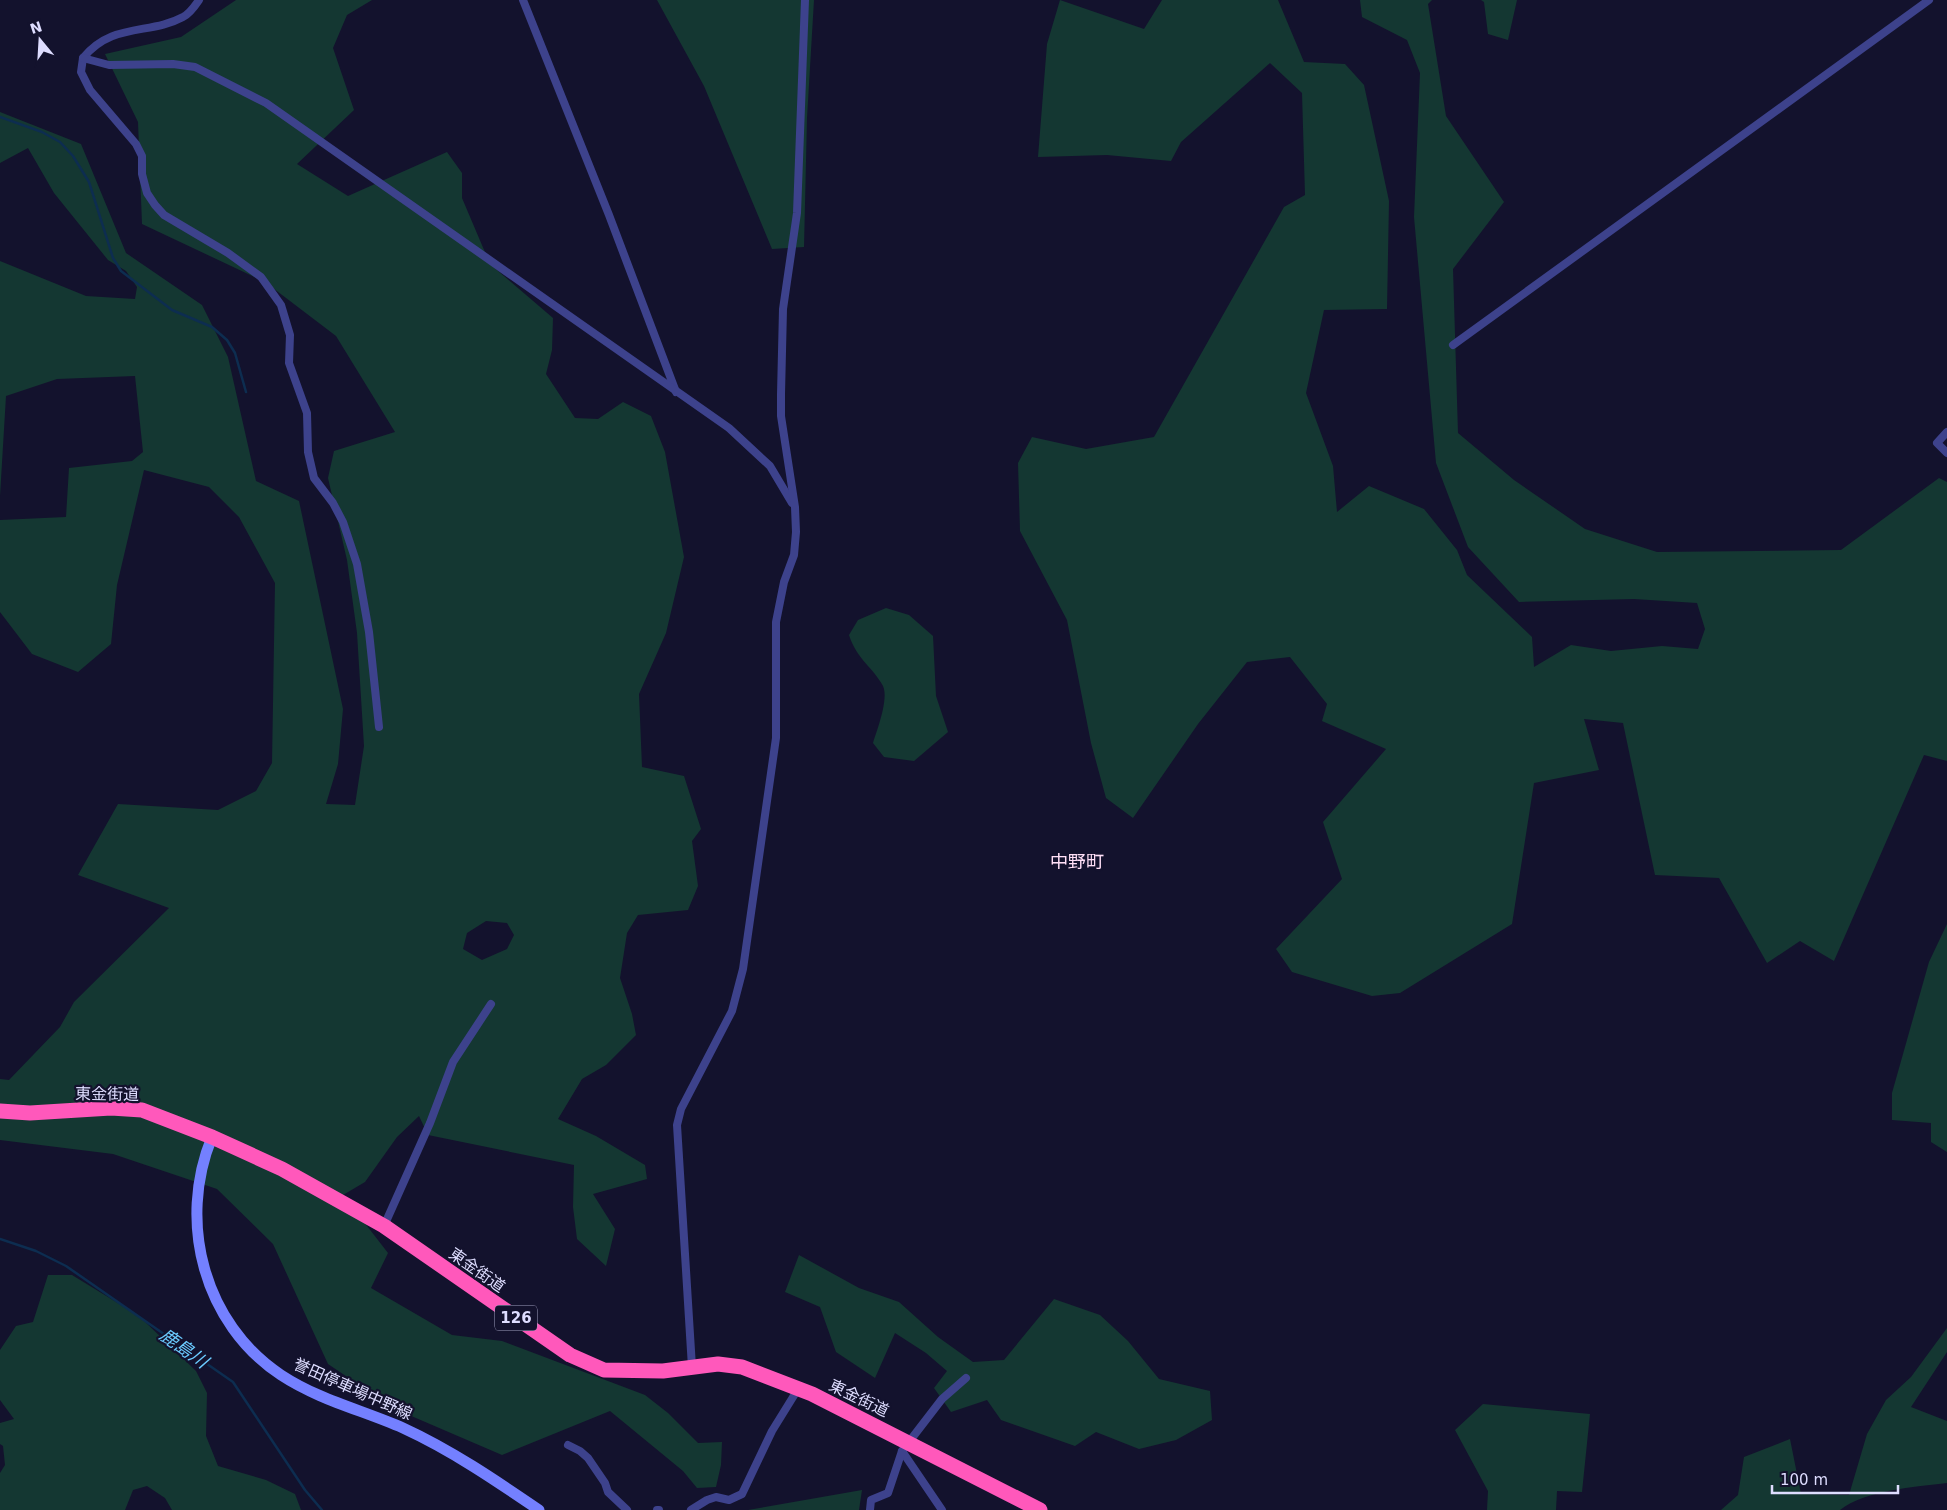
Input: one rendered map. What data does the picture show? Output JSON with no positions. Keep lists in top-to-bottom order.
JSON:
{
  "streets": {
    "highway": ["東金街道", "126"],
    "main road": ["誉田停車場中野線"]
  },
  "crossings": [
    ["東金街道", "誉田停車場中野線"]
  ],
  "districts": ["中野町"],
  "water": ["鹿島川"],
  "scale_bar": "100 m",
  "north": "top"
}
